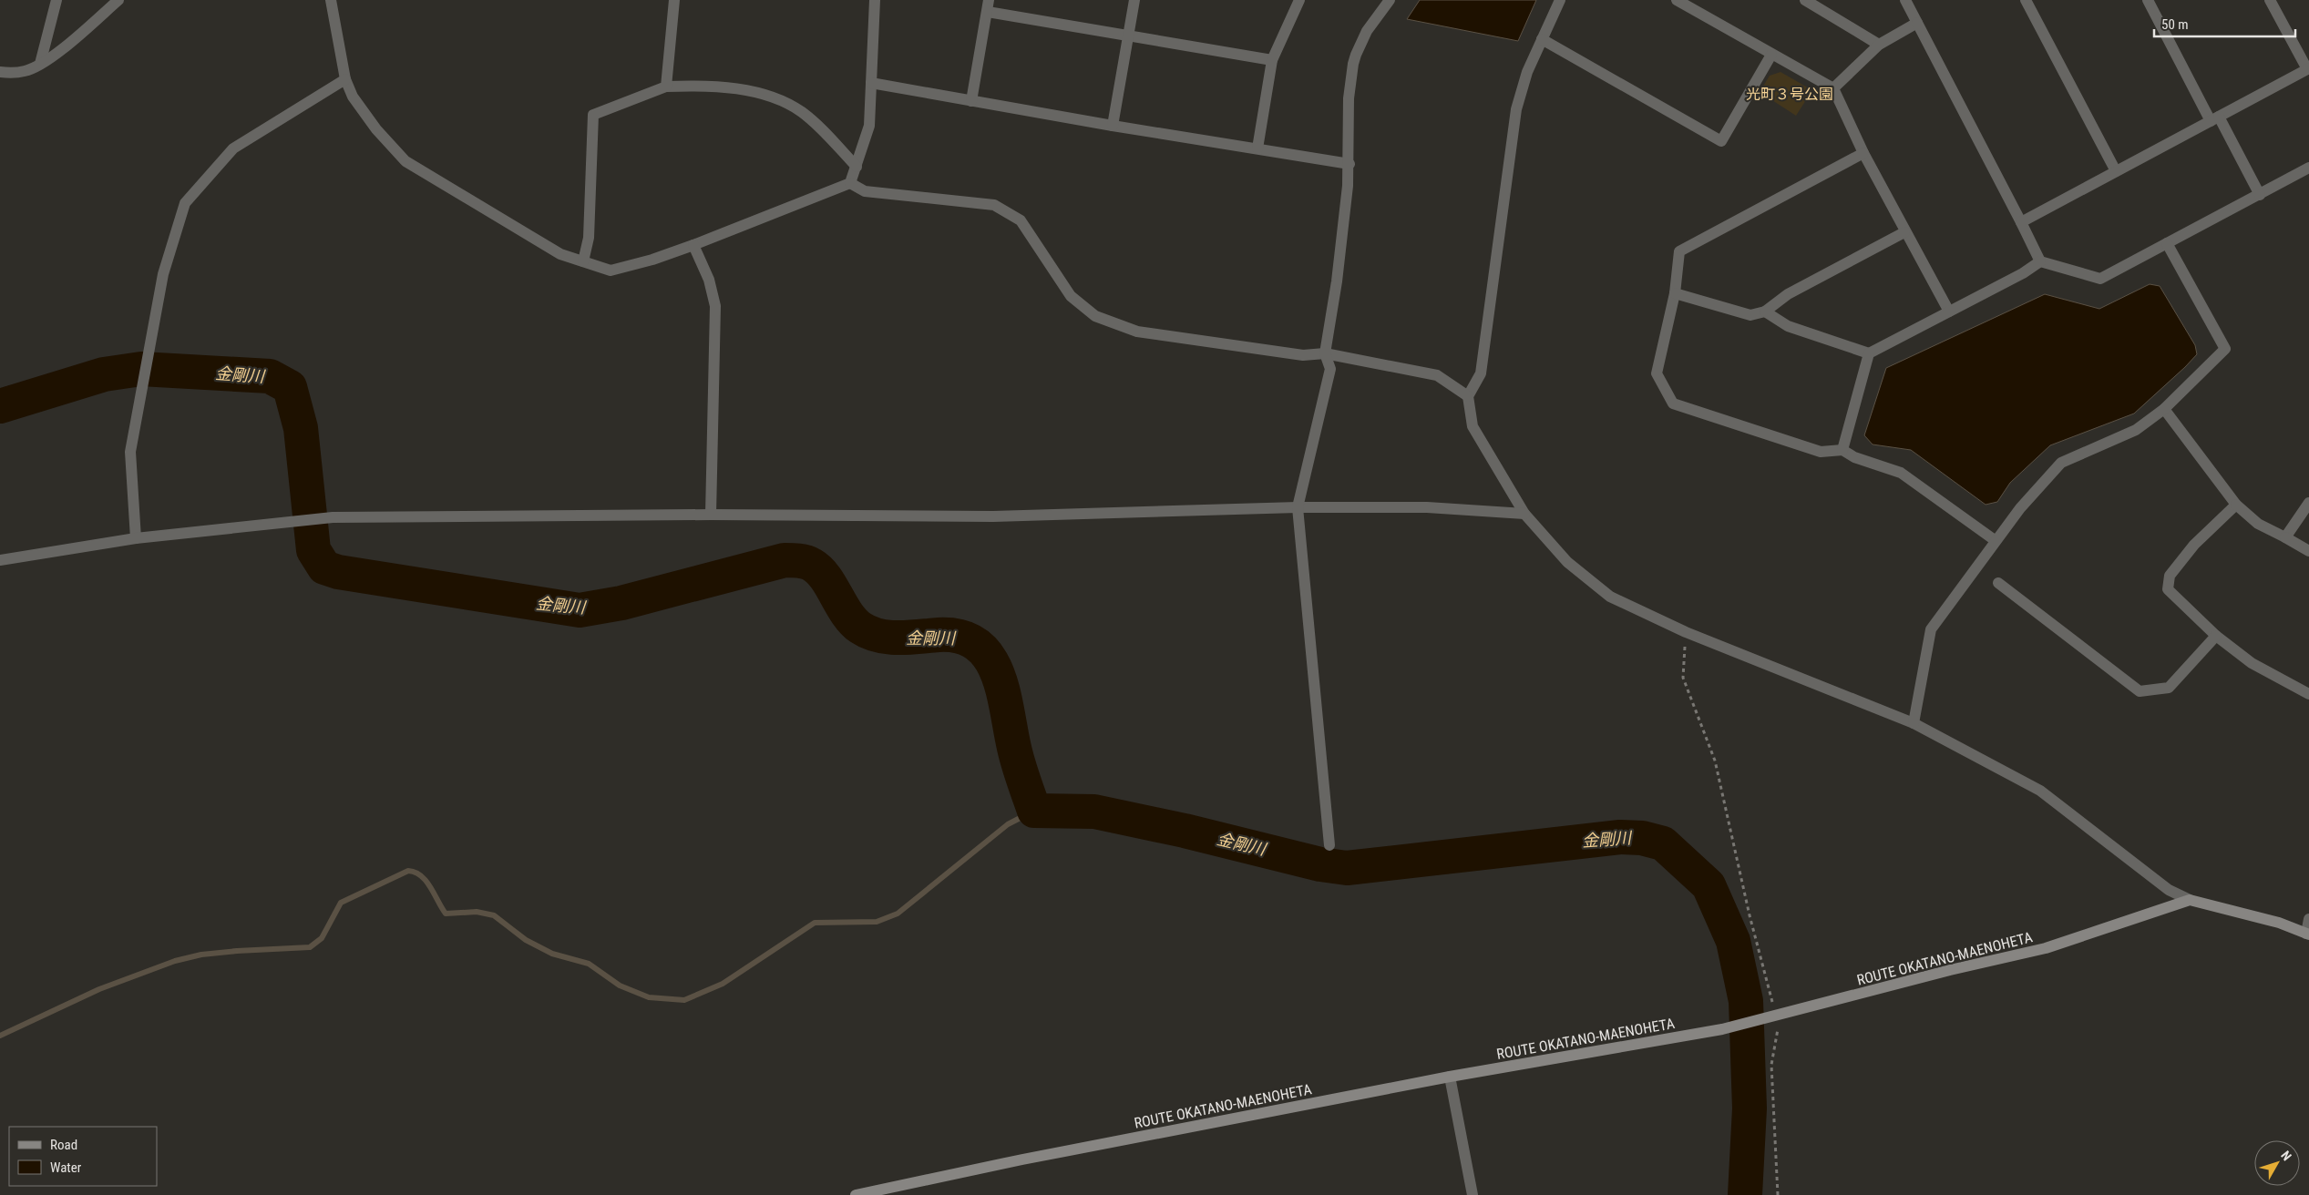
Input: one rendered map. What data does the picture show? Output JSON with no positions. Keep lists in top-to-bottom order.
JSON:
{
  "streets": {
    "main road": ["ROUTE OKATANO-MAENOHETA"]
  },
  "water": ["金剛川"],
  "parks": ["光町３号公園"],
  "legend": ["Road", "Water"],
  "scale_bar": "50 m",
  "north": "top right"
}
